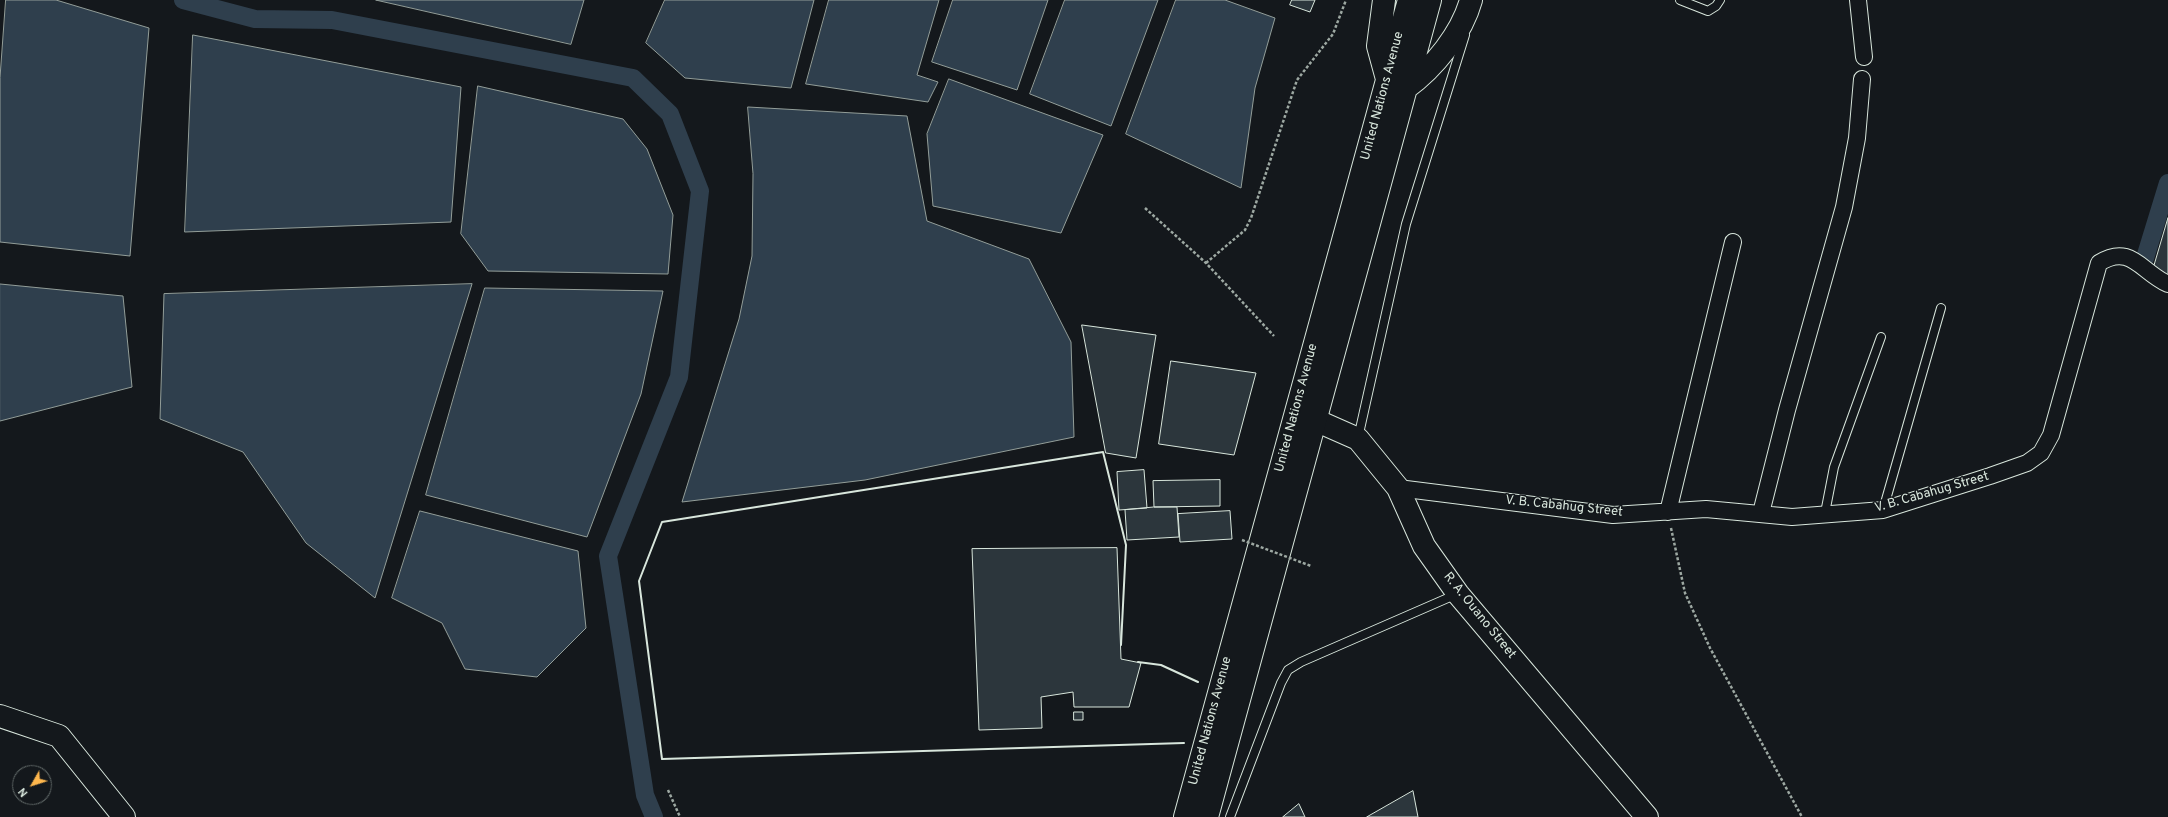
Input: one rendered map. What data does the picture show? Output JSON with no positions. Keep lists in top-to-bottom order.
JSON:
{
  "streets": {
    "main road": ["United Nations Avenue", "R. A. Ouano Street"],
    "street": ["V. B. Cabahug Street"]
  },
  "crossings": [
    ["United Nations Avenue", "R. A. Ouano Street"],
    ["V. B. Cabahug Street", "R. A. Ouano Street"]
  ],
  "north": "bottom left"
}
